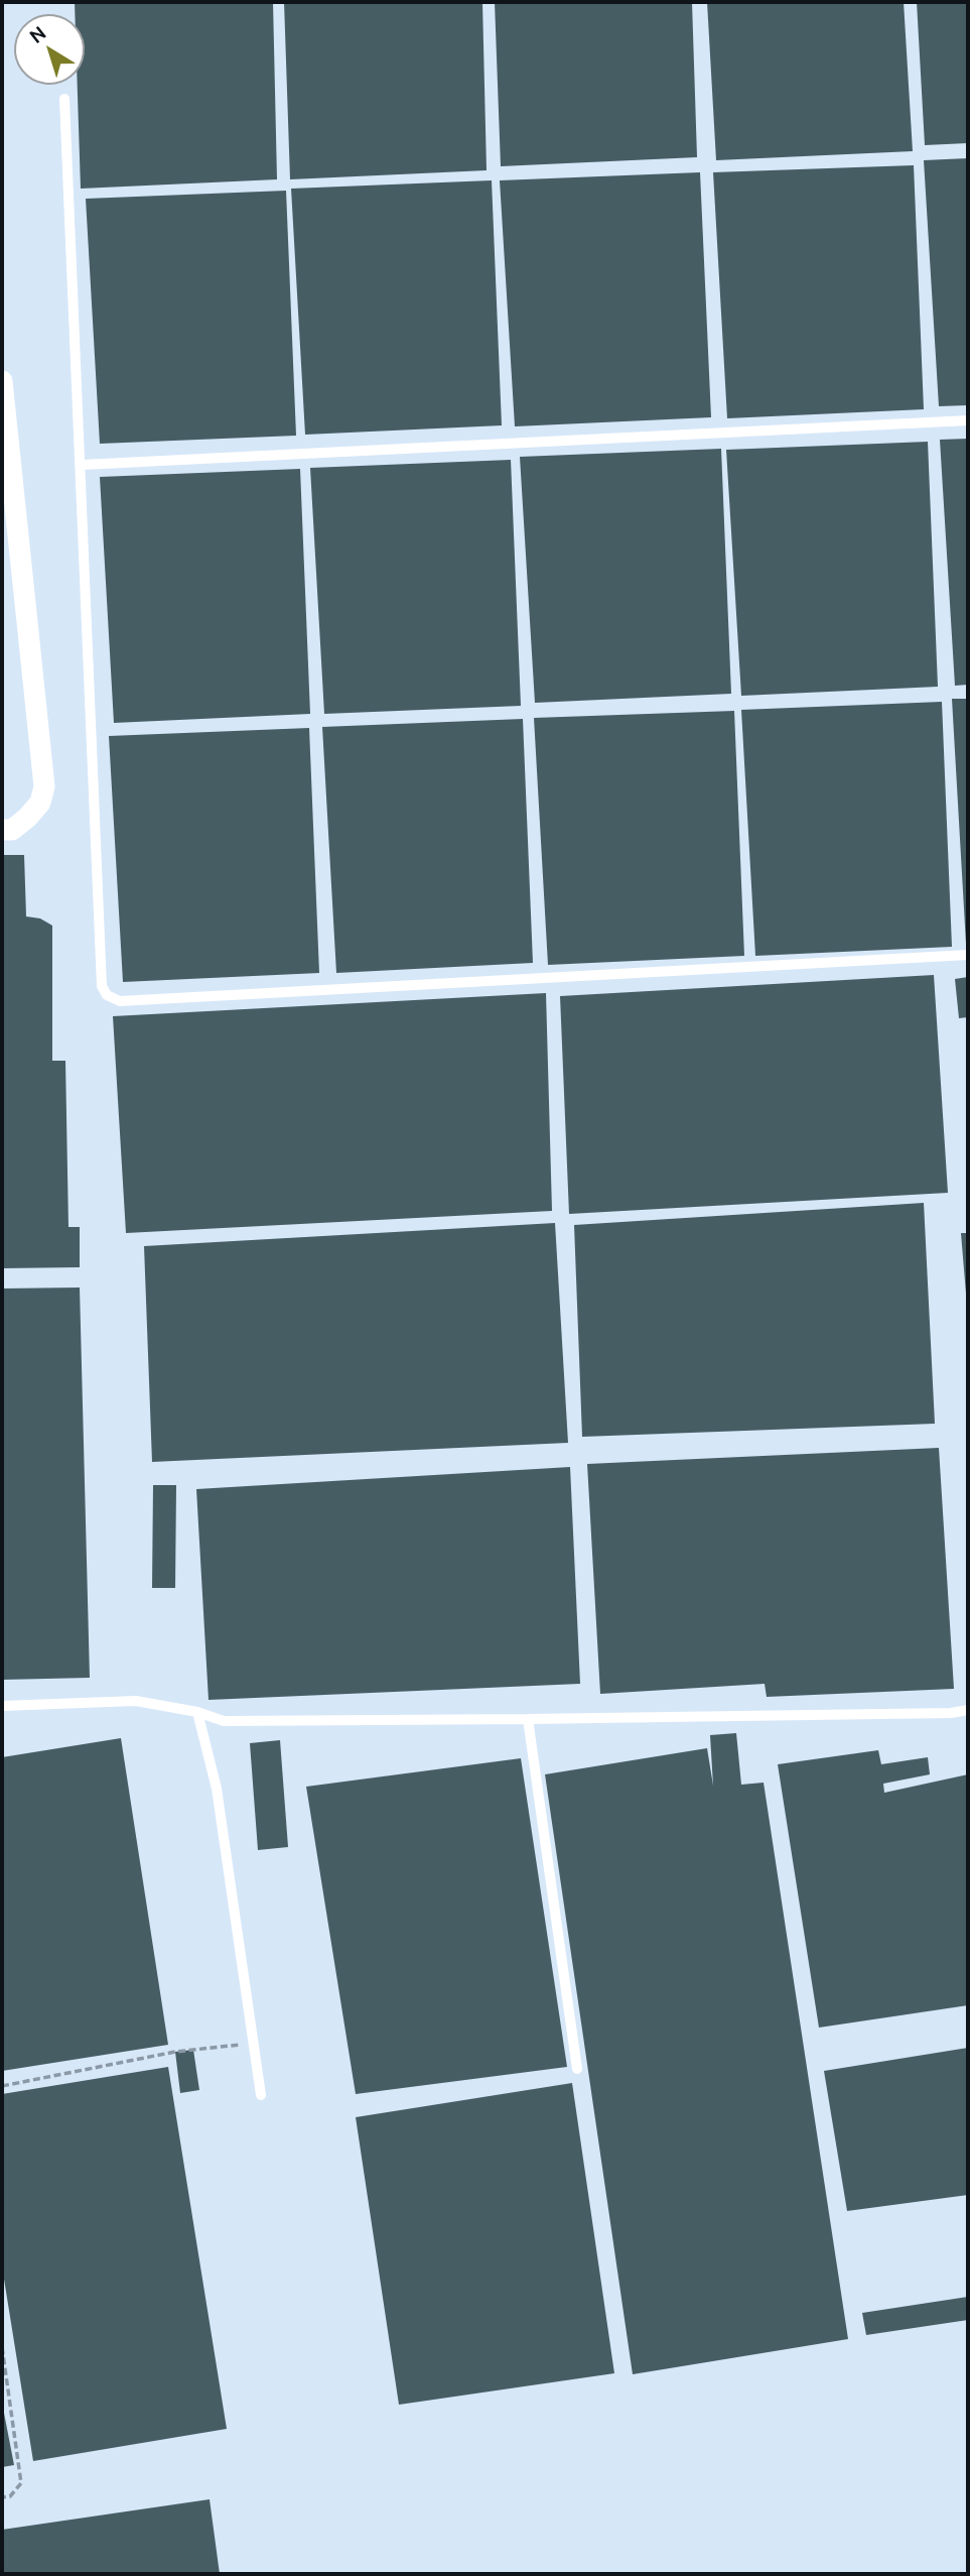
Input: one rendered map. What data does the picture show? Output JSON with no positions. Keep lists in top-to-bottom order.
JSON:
{
  "north": "top left"
}
